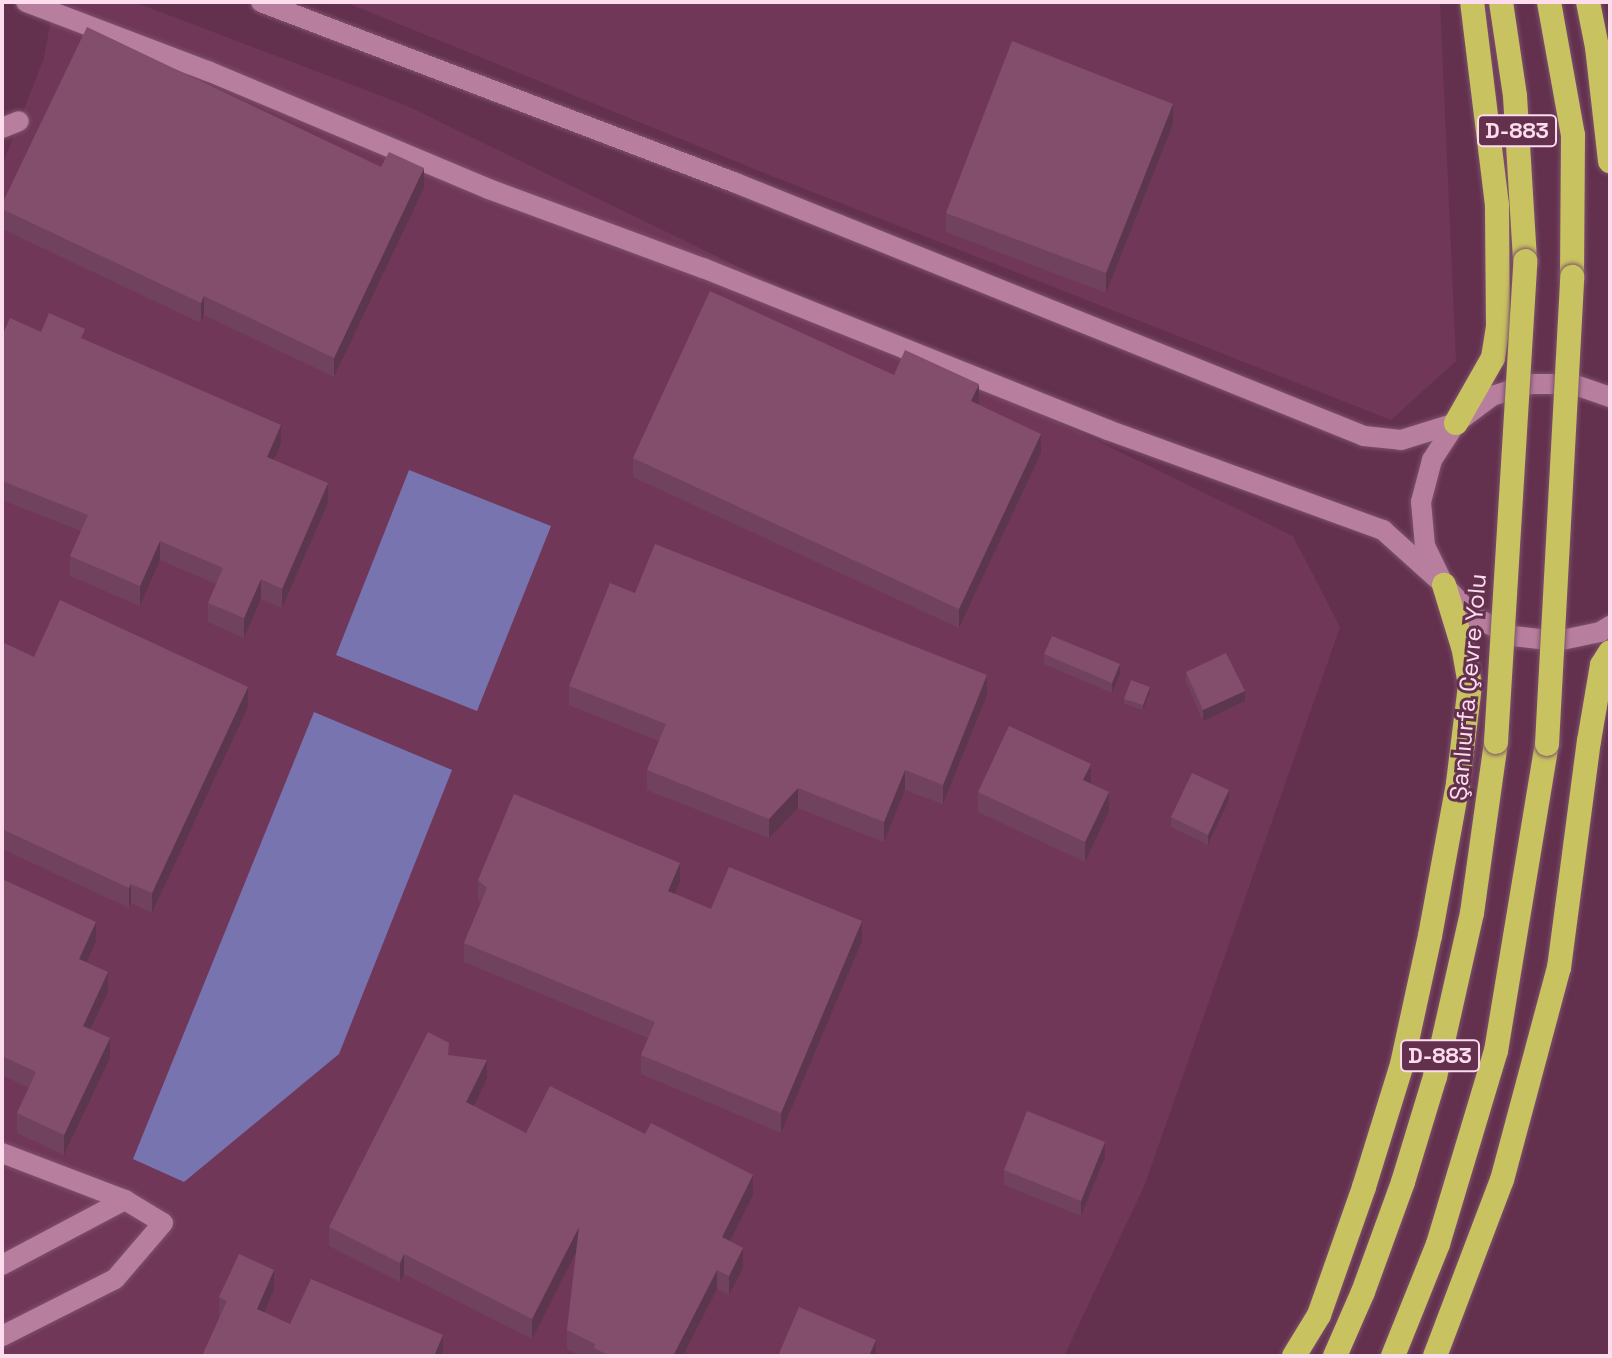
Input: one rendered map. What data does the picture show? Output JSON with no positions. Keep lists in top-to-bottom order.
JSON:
{
  "streets": {
    "highway": ["D-883", "Şanlıurfa Çevre Yolu"]
  }
}
